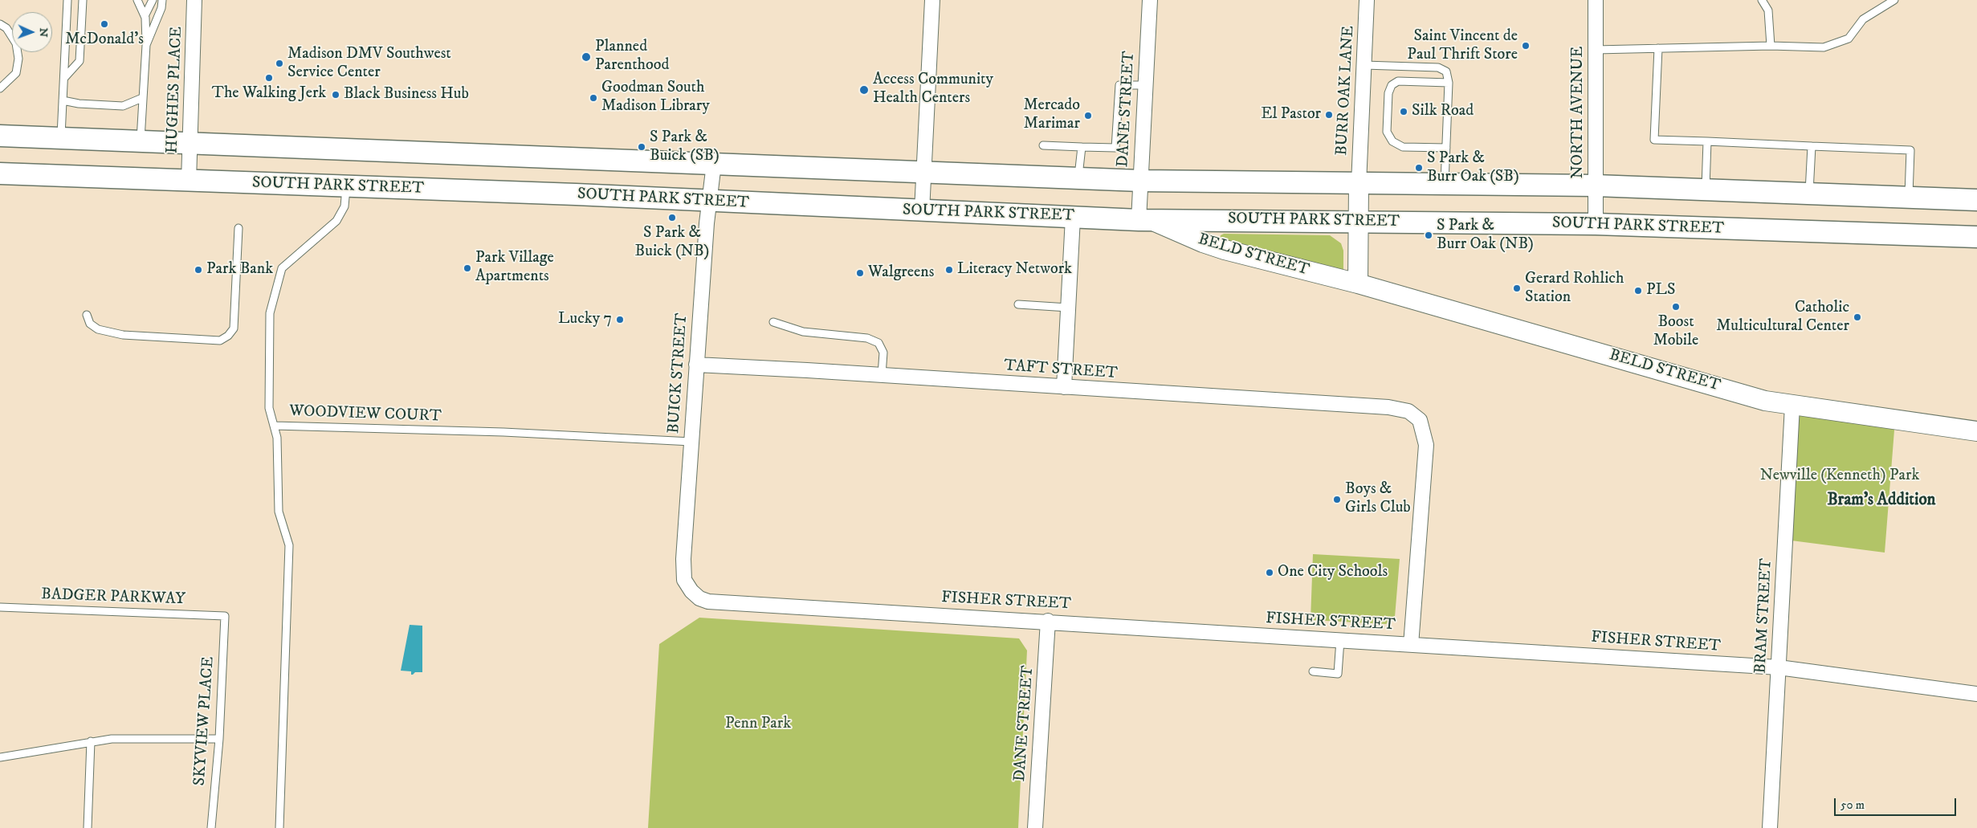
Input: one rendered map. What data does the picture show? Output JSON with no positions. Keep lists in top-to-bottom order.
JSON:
{
  "streets": {
    "main road": ["SOUTH PARK STREET"],
    "street": [
      "HUGHES PLACE",
      "BURR OAK LANE",
      "DANE STREET",
      "NORTH AVENUE",
      "BELD STREET",
      "TAFT STREET",
      "BUICK STREET",
      "FISHER STREET",
      "BRAM STREET"
    ],
    "lane": ["WOODVIEW COURT", "BADGER PARKWAY", "SKYVIEW PLACE"]
  },
  "crossings": [
    ["HUGHES PLACE", "SOUTH PARK STREET"],
    ["DANE STREET", "SOUTH PARK STREET"],
    ["DANE STREET", "BELD STREET"],
    ["DANE STREET", "FISHER STREET"],
    ["NORTH AVENUE", "SOUTH PARK STREET"],
    ["SOUTH PARK STREET", "BELD STREET"],
    ["SOUTH PARK STREET", "BUICK STREET"],
    ["BELD STREET", "BRAM STREET"],
    ["TAFT STREET", "BUICK STREET"],
    ["TAFT STREET", "FISHER STREET"],
    ["BUICK STREET", "WOODVIEW COURT"],
    ["BUICK STREET", "FISHER STREET"],
    ["BADGER PARKWAY", "SKYVIEW PLACE"],
    ["FISHER STREET", "BRAM STREET"]
  ],
  "districts": ["Bram's Addition"],
  "parks": ["Newville (Kenneth) Park", "Penn Park"],
  "places": [
    "McDonald's",
    "Saint Vincent de Paul Thrift Store",
    "Planned Parenthood",
    "Madison DMV Southwest Service Center",
    "The Walking Jerk",
    "Access Community Health Centers",
    "Black Business Hub",
    "Goodman South Madison Library",
    "Silk Road",
    "El Pastor",
    "Mercado Marimar",
    "S Park & Buick (SB)",
    "S Park & Burr Oak (SB)",
    "S Park & Buick (NB)",
    "S Park & Burr Oak (NB)",
    "Park Village Apartments",
    "Park Bank",
    "Literacy Network",
    "Walgreens",
    "Gerard Rohlich Station",
    "PLS",
    "Boost Mobile",
    "Catholic Multicultural Center",
    "Lucky 7",
    "Boys & Girls Club",
    "One City Schools"
  ],
  "scale_bar": "50 m",
  "north": "right"
}
